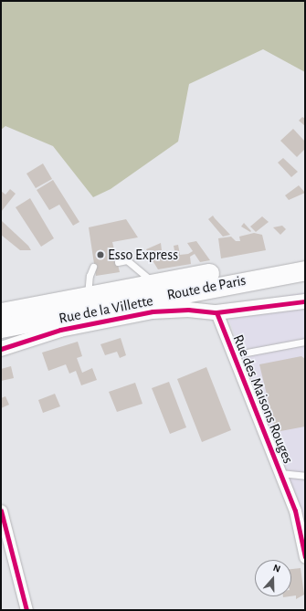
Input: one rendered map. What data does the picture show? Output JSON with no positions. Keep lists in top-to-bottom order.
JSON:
{
  "streets": {
    "main road": ["Route de Paris"],
    "street": ["Rue de la Villette", "Rue des Maisons Rouges"]
  },
  "crossings": [
    ["Rue de la Villette", "Rue des Maisons Rouges"]
  ],
  "places": ["Esso Express"],
  "north": "top"
}
